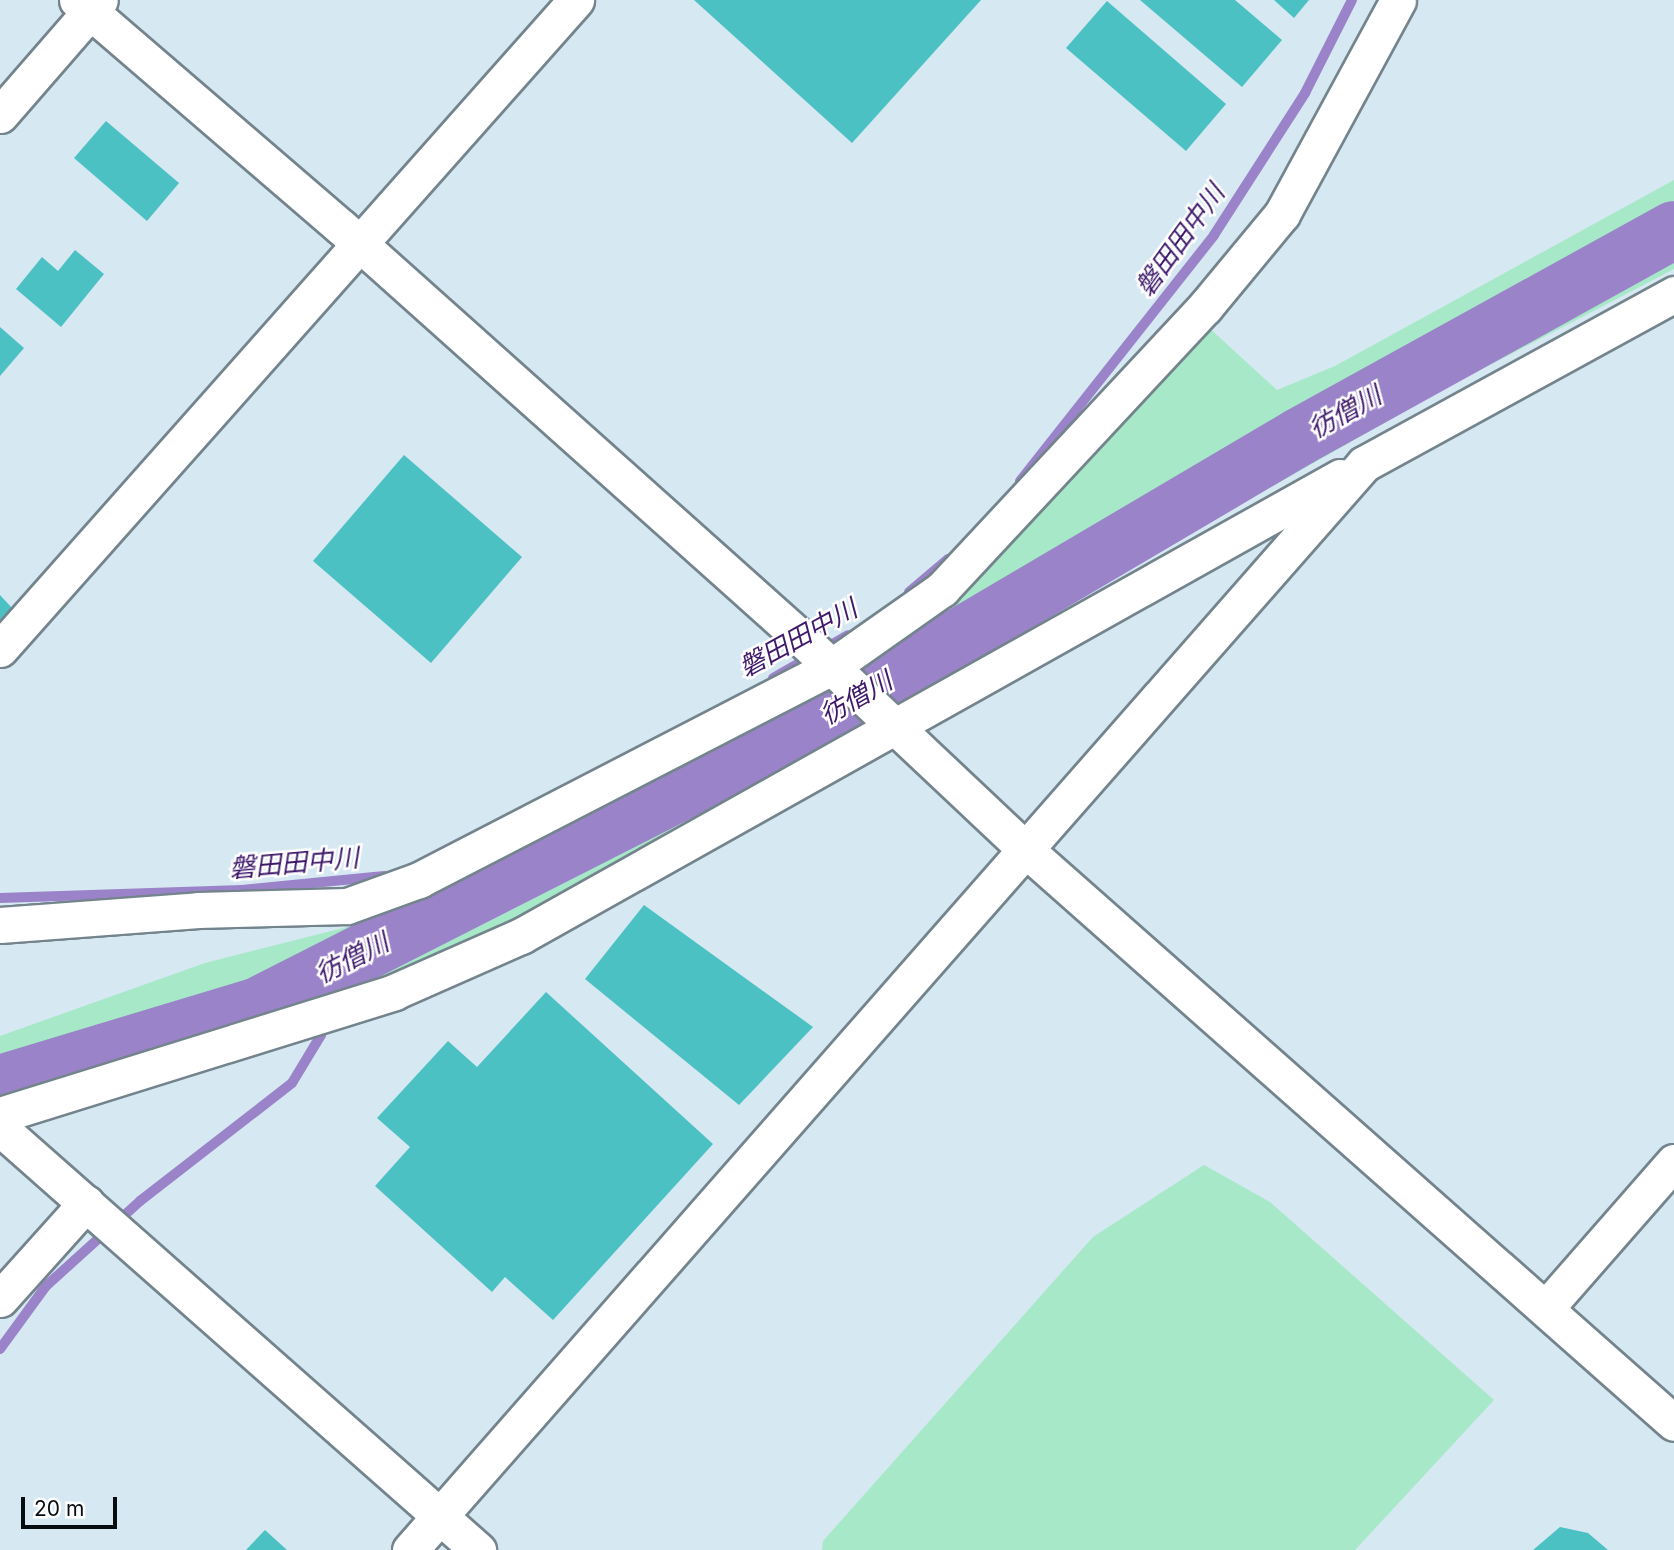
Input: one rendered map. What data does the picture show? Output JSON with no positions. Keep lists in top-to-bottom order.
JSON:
{
  "water": ["磐田田中川", "彷僧川"],
  "scale_bar": "20 m"
}
